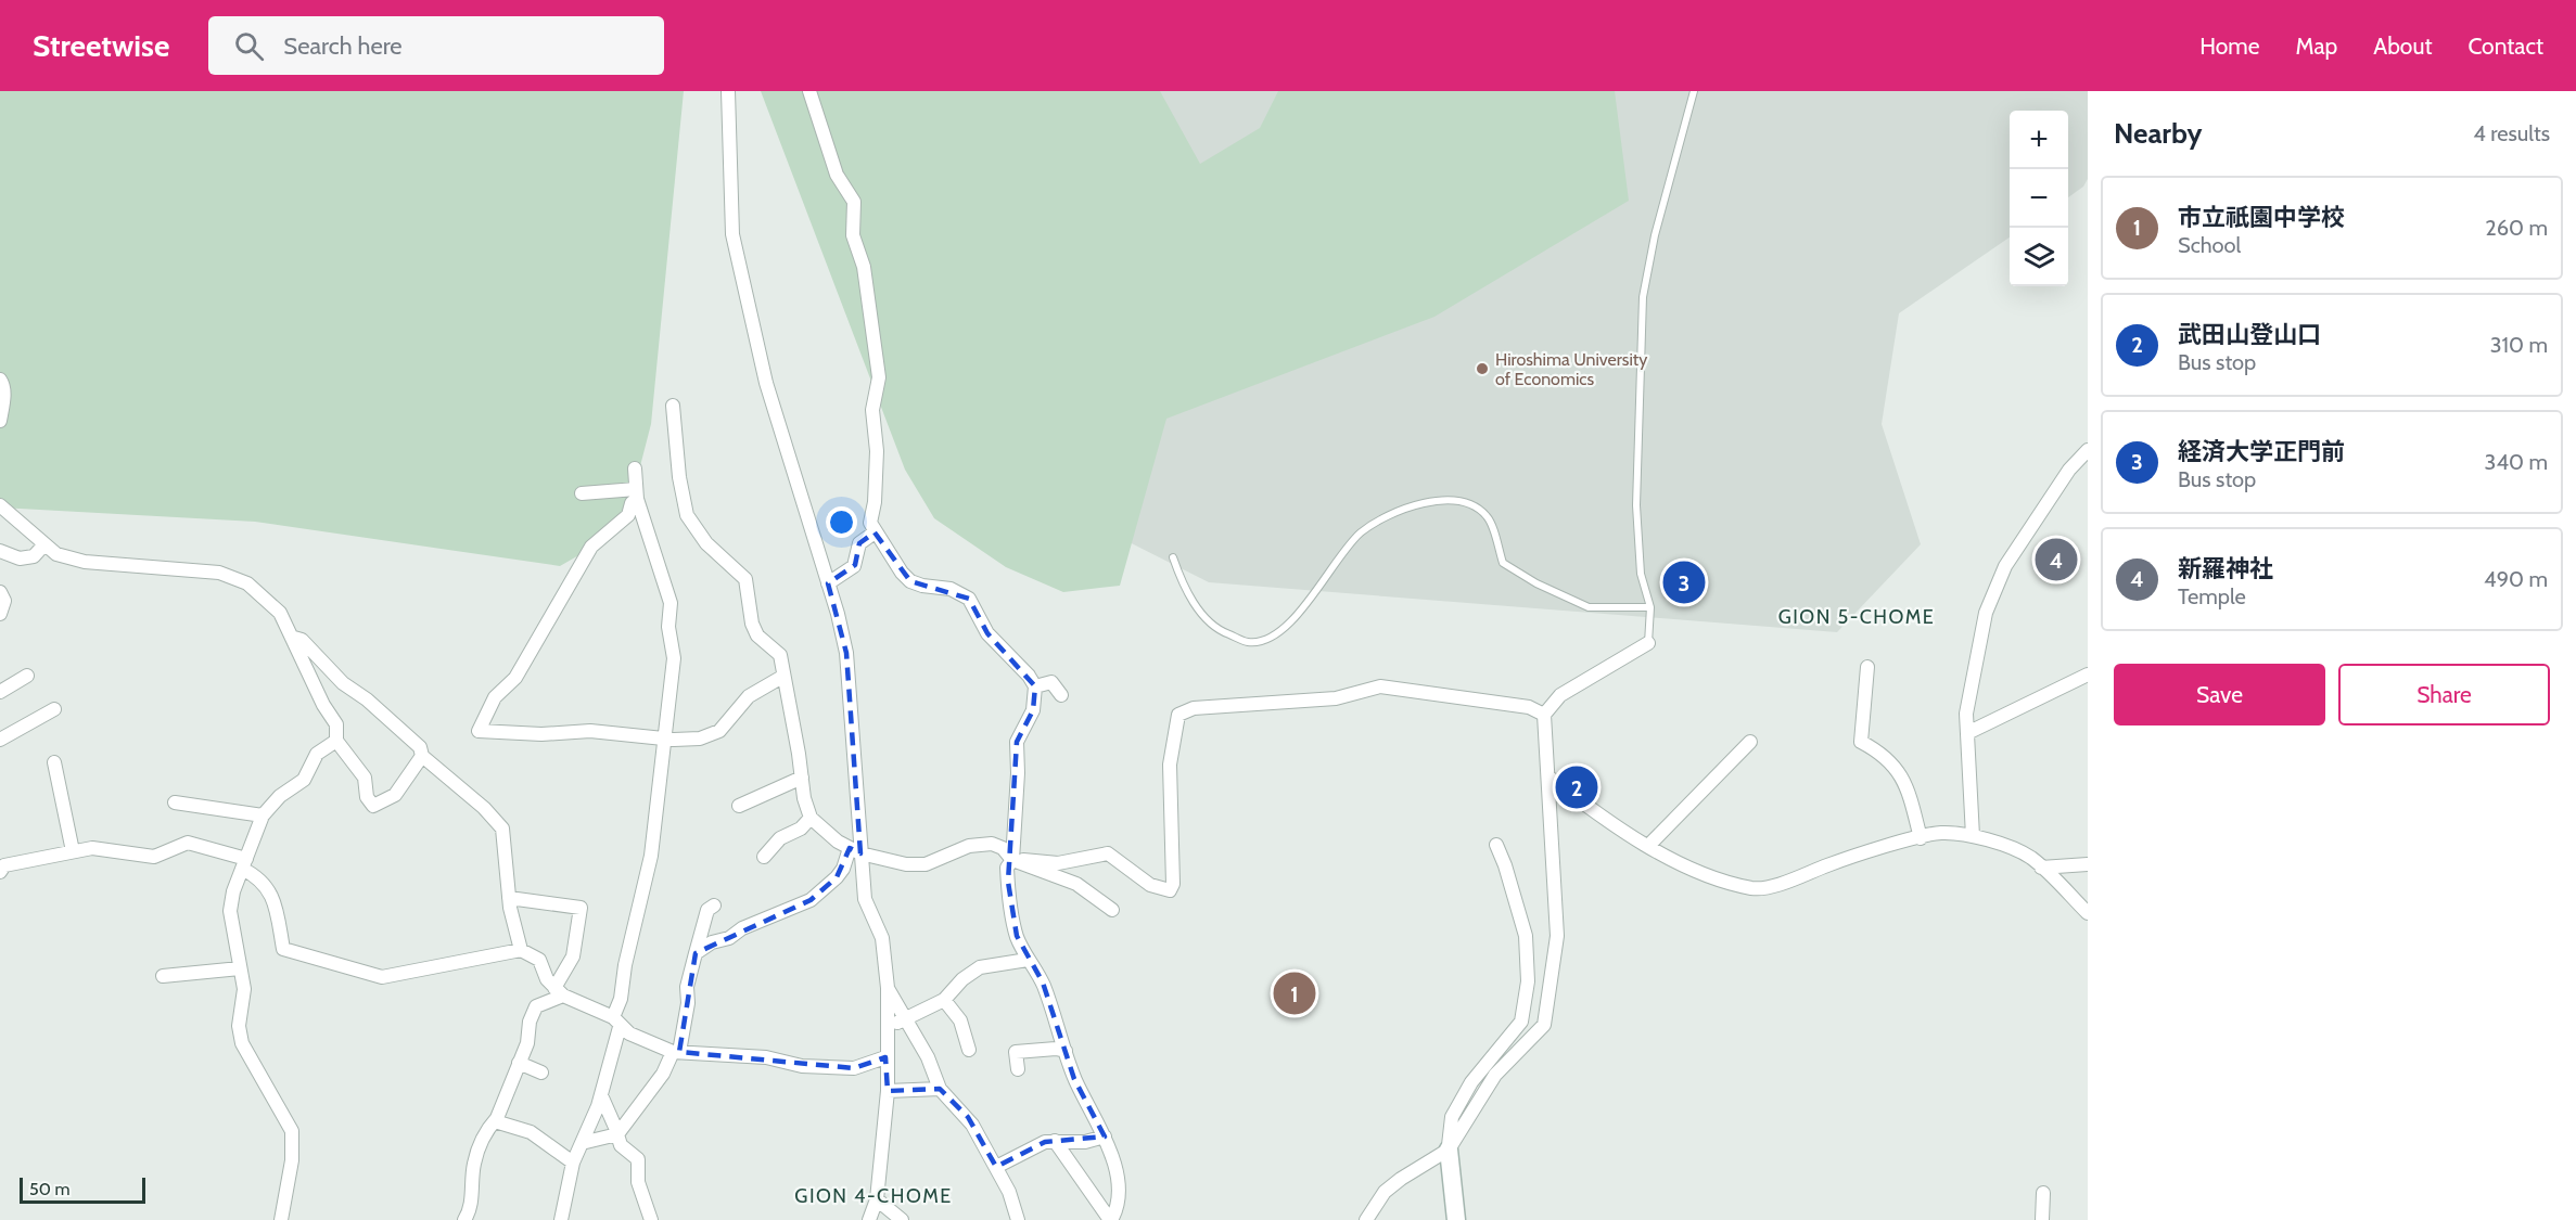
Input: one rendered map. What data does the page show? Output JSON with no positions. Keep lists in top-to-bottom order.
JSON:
{
  "districts": ["GION 5-CHOME", "GION 4-CHOME"],
  "places": ["Hiroshima University of Economics"],
  "scale_bar": "50 m",
  "page": {
    "header": "Streetwise",
    "search": "Search here",
    "nav": [
      "Home",
      "Map",
      "About",
      "Contact"
    ],
    "heading": ["Nearby", "4 results"],
    "map_buttons": ["+", "−"],
    "list": [
      {
        "mark": "1",
        "name": "市立祇園中学校",
        "note": "School",
        "value": "260 m"
      },
      {
        "mark": "2",
        "name": "武田山登山口",
        "note": "Bus stop",
        "value": "310 m"
      },
      {
        "mark": "3",
        "name": "経済大学正門前",
        "note": "Bus stop",
        "value": "340 m"
      },
      {
        "mark": "4",
        "name": "新羅神社",
        "note": "Temple",
        "value": "490 m"
      }
    ],
    "pins": [
      "4",
      "3",
      "2",
      "1"
    ],
    "buttons": ["Save", "Share"],
    "scale": "50 m"
  }
}
